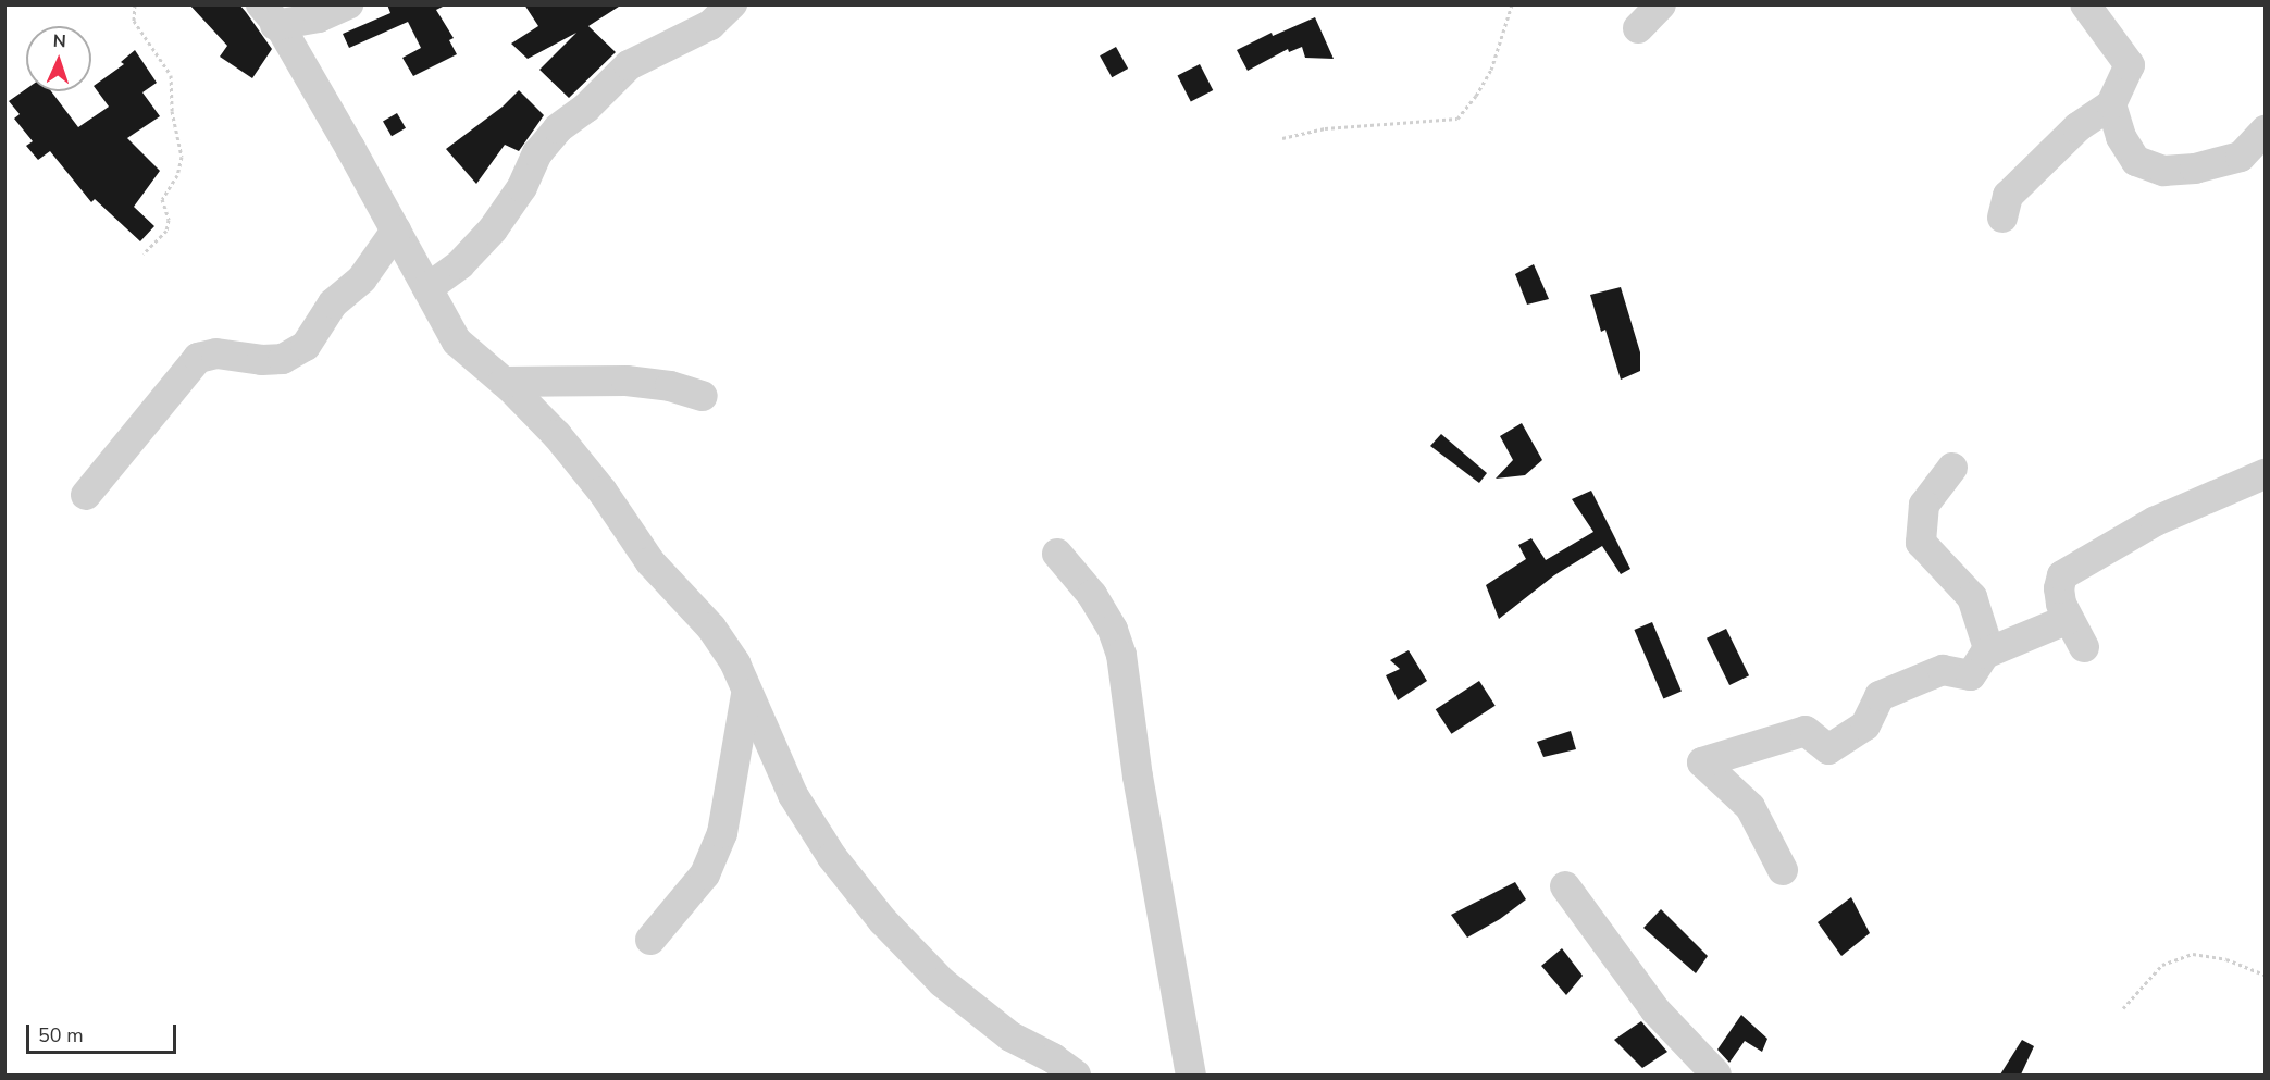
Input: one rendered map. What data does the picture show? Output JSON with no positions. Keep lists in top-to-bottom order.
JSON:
{
  "scale_bar": "50 m",
  "north": "top"
}
